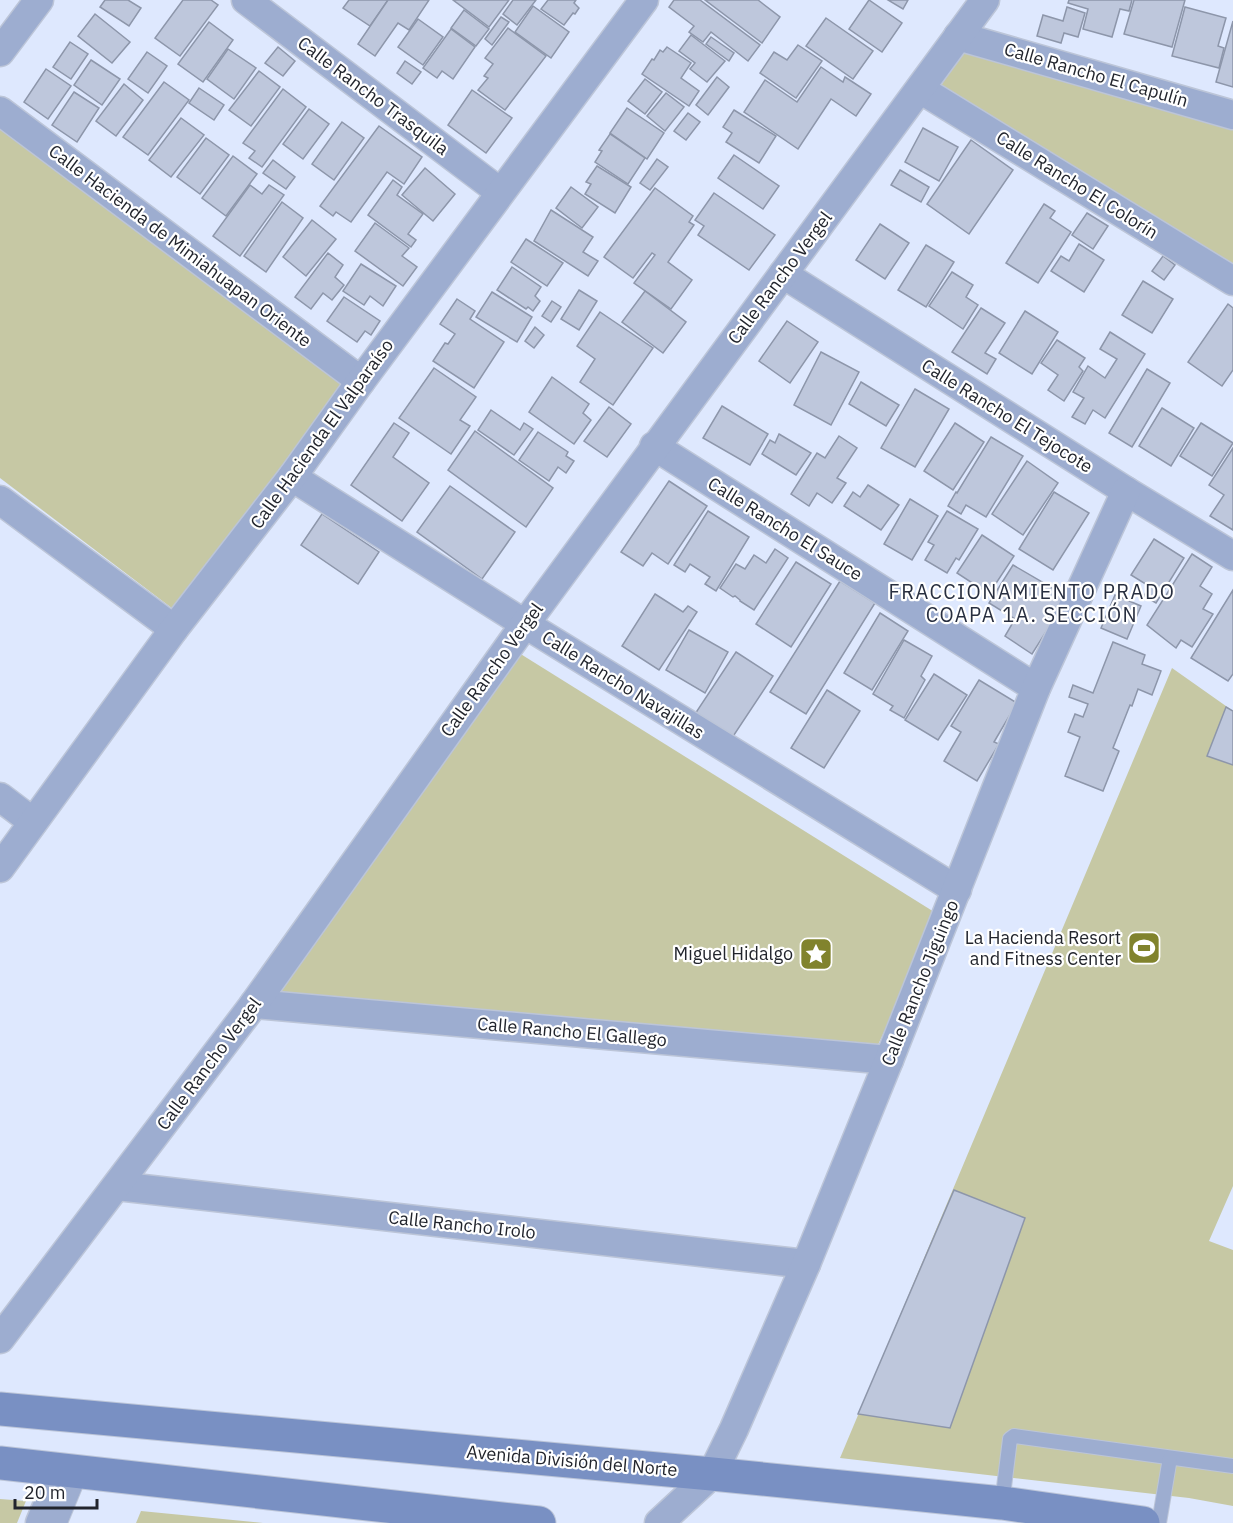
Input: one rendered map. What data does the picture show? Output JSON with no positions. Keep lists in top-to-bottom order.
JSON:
{
  "streets": {
    "main road": ["Avenida División del Norte"],
    "street": [
      "Calle Rancho El Capulín",
      "Calle Rancho Trasquila",
      "Calle Rancho El Colorín",
      "Calle Hacienda de Mimiahuapan Oriente",
      "Calle Rancho Vergel",
      "Calle Rancho El Tejocote",
      "Calle Hacienda El Valparaíso",
      "Calle Rancho El Sauce",
      "Calle Rancho Navajillas",
      "Calle Rancho Jiguingo",
      "Calle Rancho El Gallego",
      "Calle Rancho Irolo"
    ]
  },
  "crossings": [
    ["Calle Rancho El Capulín", "Calle Rancho Vergel"],
    ["Calle Rancho Trasquila", "Calle Hacienda El Valparaíso"],
    ["Calle Rancho El Colorín", "Calle Rancho Vergel"],
    ["Calle Hacienda de Mimiahuapan Oriente", "Calle Hacienda El Valparaíso"],
    ["Calle Rancho Vergel", "Calle Rancho El Tejocote"],
    ["Calle Rancho Vergel", "Calle Rancho El Sauce"],
    ["Calle Rancho Vergel", "Calle Rancho Navajillas"],
    ["Calle Rancho Vergel", "Calle Rancho El Gallego"],
    ["Calle Rancho Vergel", "Calle Rancho Irolo"],
    ["Calle Rancho El Tejocote", "Calle Rancho Jiguingo"],
    ["Calle Hacienda El Valparaíso", "Calle Rancho Navajillas"],
    ["Calle Rancho El Sauce", "Calle Rancho Jiguingo"],
    ["Calle Rancho Navajillas", "Calle Rancho Jiguingo"],
    ["Calle Rancho Jiguingo", "Calle Rancho El Gallego"],
    ["Calle Rancho Jiguingo", "Calle Rancho Irolo"],
    ["Calle Rancho Jiguingo", "Avenida División del Norte"]
  ],
  "districts": ["FRACCIONAMIENTO PRADO COAPA 1A. SECCIÓN"],
  "places": {
    "sports": ["La Hacienda Resort and Fitness Center"],
    "place": ["Miguel Hidalgo"]
  },
  "scale_bar": "20 m"
}
